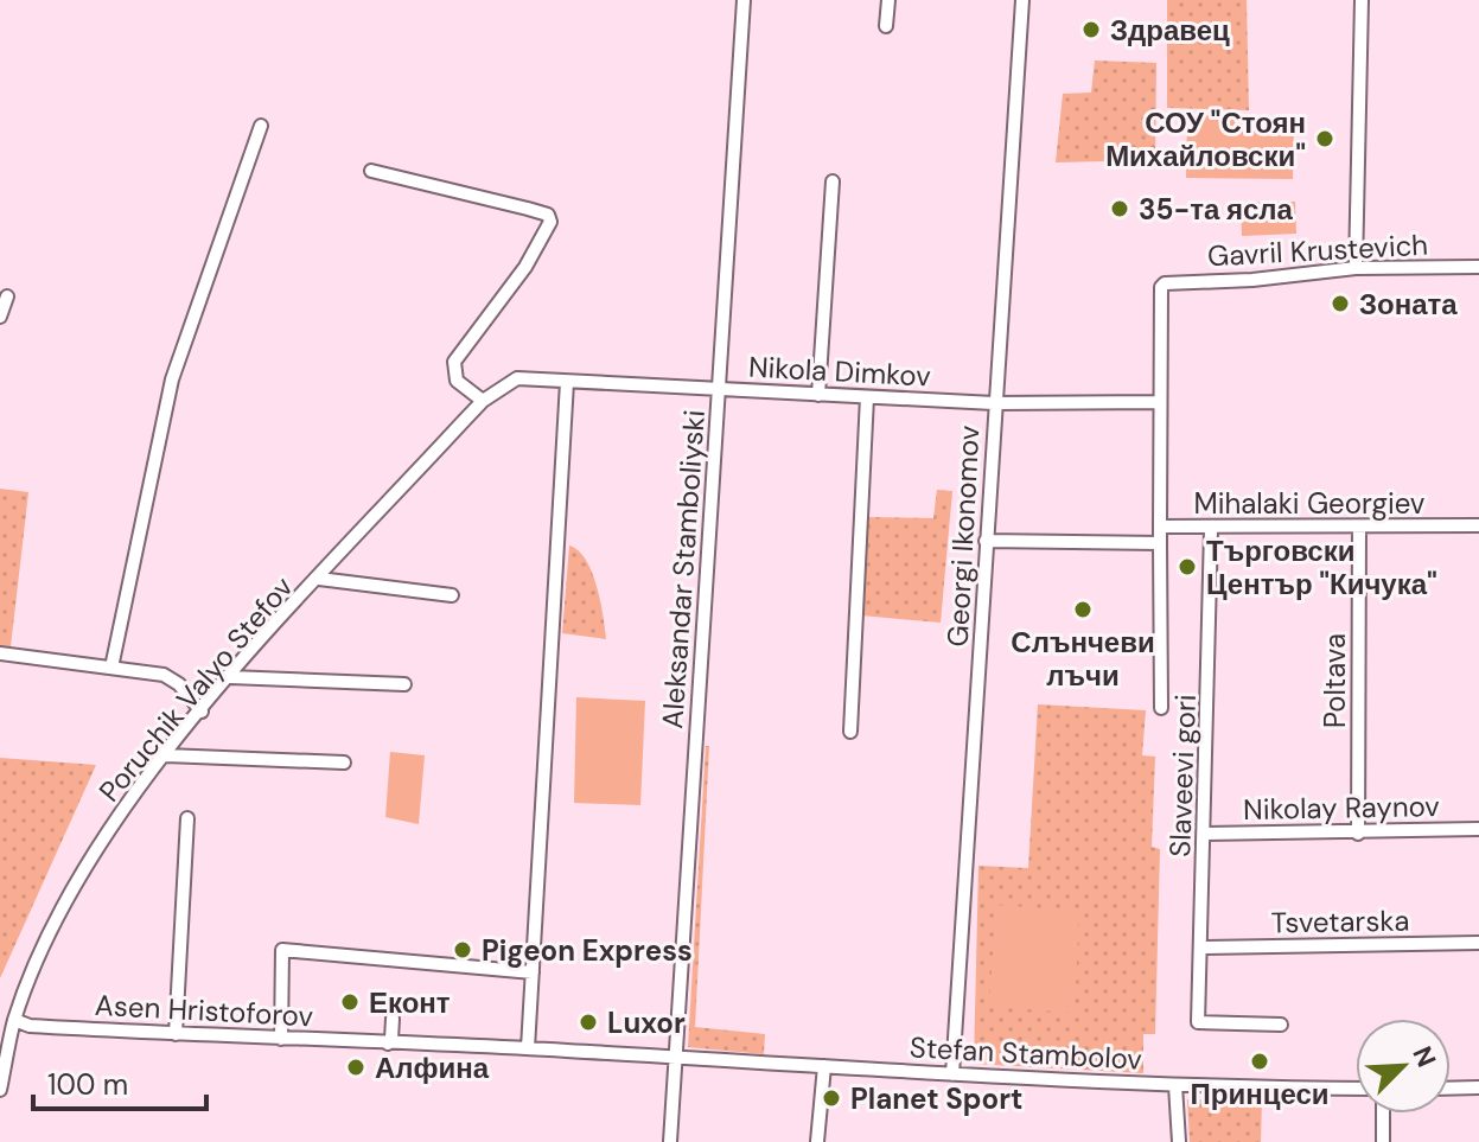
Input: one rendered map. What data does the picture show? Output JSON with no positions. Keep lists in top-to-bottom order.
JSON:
{
  "streets": {
    "street": [
      "Gavril Krustevich",
      "Nikola Dimkov",
      "Mihalaki Georgiev",
      "Georgi Ikonomov",
      "Aleksandar Stamboliyski",
      "Poltava",
      "Poruchik Valyo Stefov",
      "Slaveevi gori",
      "Nikolay Raynov",
      "Tsvetarska",
      "Asen Hristoforov",
      "Stefan Stambolov"
    ]
  },
  "crossings": [
    ["Gavril Krustevich", "Nikola Dimkov"],
    ["Nikola Dimkov", "Georgi Ikonomov"],
    ["Nikola Dimkov", "Aleksandar Stamboliyski"],
    ["Nikola Dimkov", "Poruchik Valyo Stefov"],
    ["Mihalaki Georgiev", "Georgi Ikonomov"],
    ["Mihalaki Georgiev", "Poltava"],
    ["Mihalaki Georgiev", "Slaveevi gori"],
    ["Georgi Ikonomov", "Stefan Stambolov"],
    ["Aleksandar Stamboliyski", "Asen Hristoforov"],
    ["Aleksandar Stamboliyski", "Stefan Stambolov"],
    ["Poltava", "Nikolay Raynov"],
    ["Poruchik Valyo Stefov", "Asen Hristoforov"],
    ["Slaveevi gori", "Nikolay Raynov"],
    ["Slaveevi gori", "Tsvetarska"],
    ["Asen Hristoforov", "Stefan Stambolov"]
  ],
  "places": [
    "Здравец",
    "СОУ \"Стоян Михайловски\"",
    "35-та ясла",
    "Зоната",
    "Търговски Център \"Кичука\"",
    "Слънчеви лъчи",
    "Pigeon Express",
    "Еконт",
    "Luxor",
    "Принцеси",
    "Алфина",
    "Planet Sport"
  ],
  "scale_bar": "100 m",
  "north": "top right"
}
